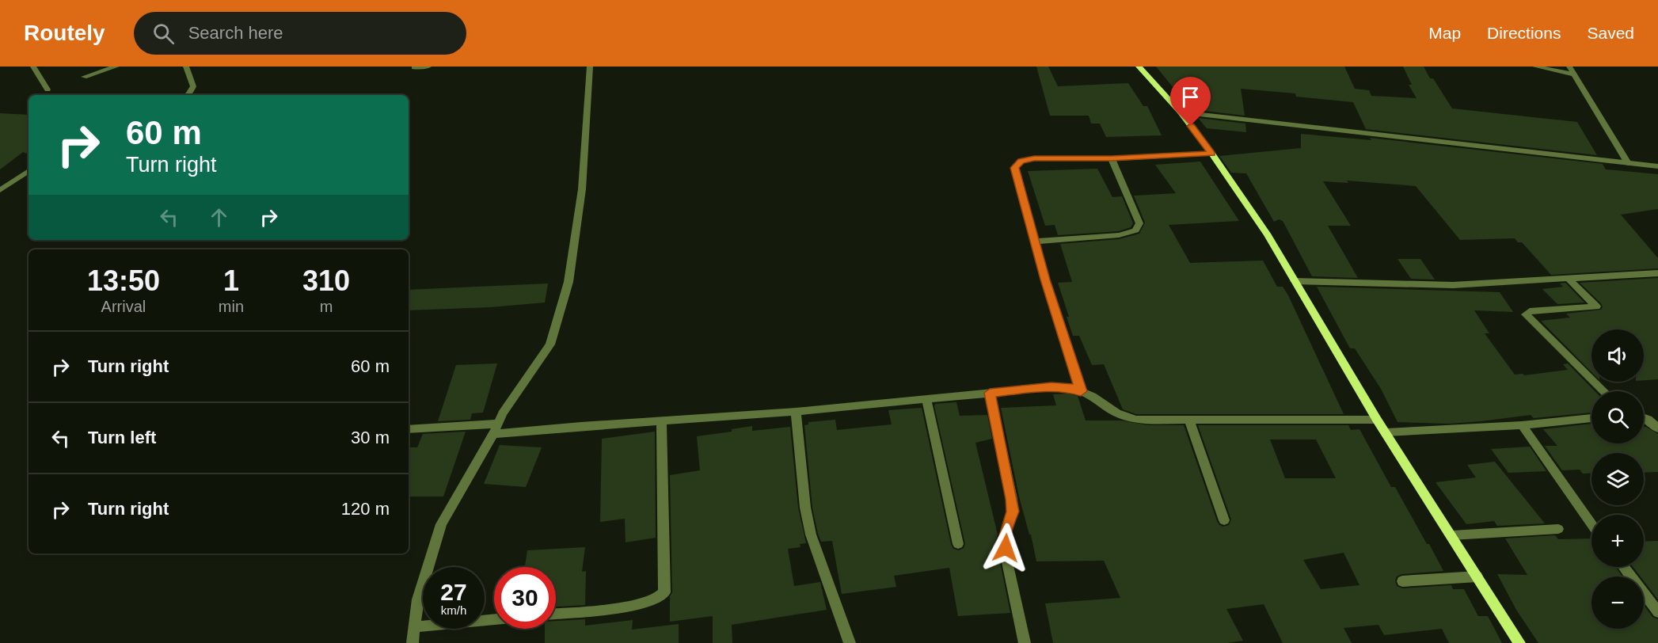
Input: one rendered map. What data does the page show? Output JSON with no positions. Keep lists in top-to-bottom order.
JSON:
{
  "page": {
    "header": "Routely",
    "search": "Search here",
    "nav": ["Map", "Directions", "Saved"],
    "turn": ["60 m", "Turn right"],
    "eta": [
      "13:50",
      "Arrival",
      "1",
      "min",
      "310",
      "m"
    ],
    "map_buttons": ["+", "−"],
    "list": [
      {
        "name": "Turn right",
        "value": "60 m"
      },
      {
        "name": "Turn left",
        "value": "30 m"
      },
      {
        "name": "Turn right",
        "value": "120 m"
      }
    ],
    "speed": "27 km/h",
    "limit": "30"
  }
}
